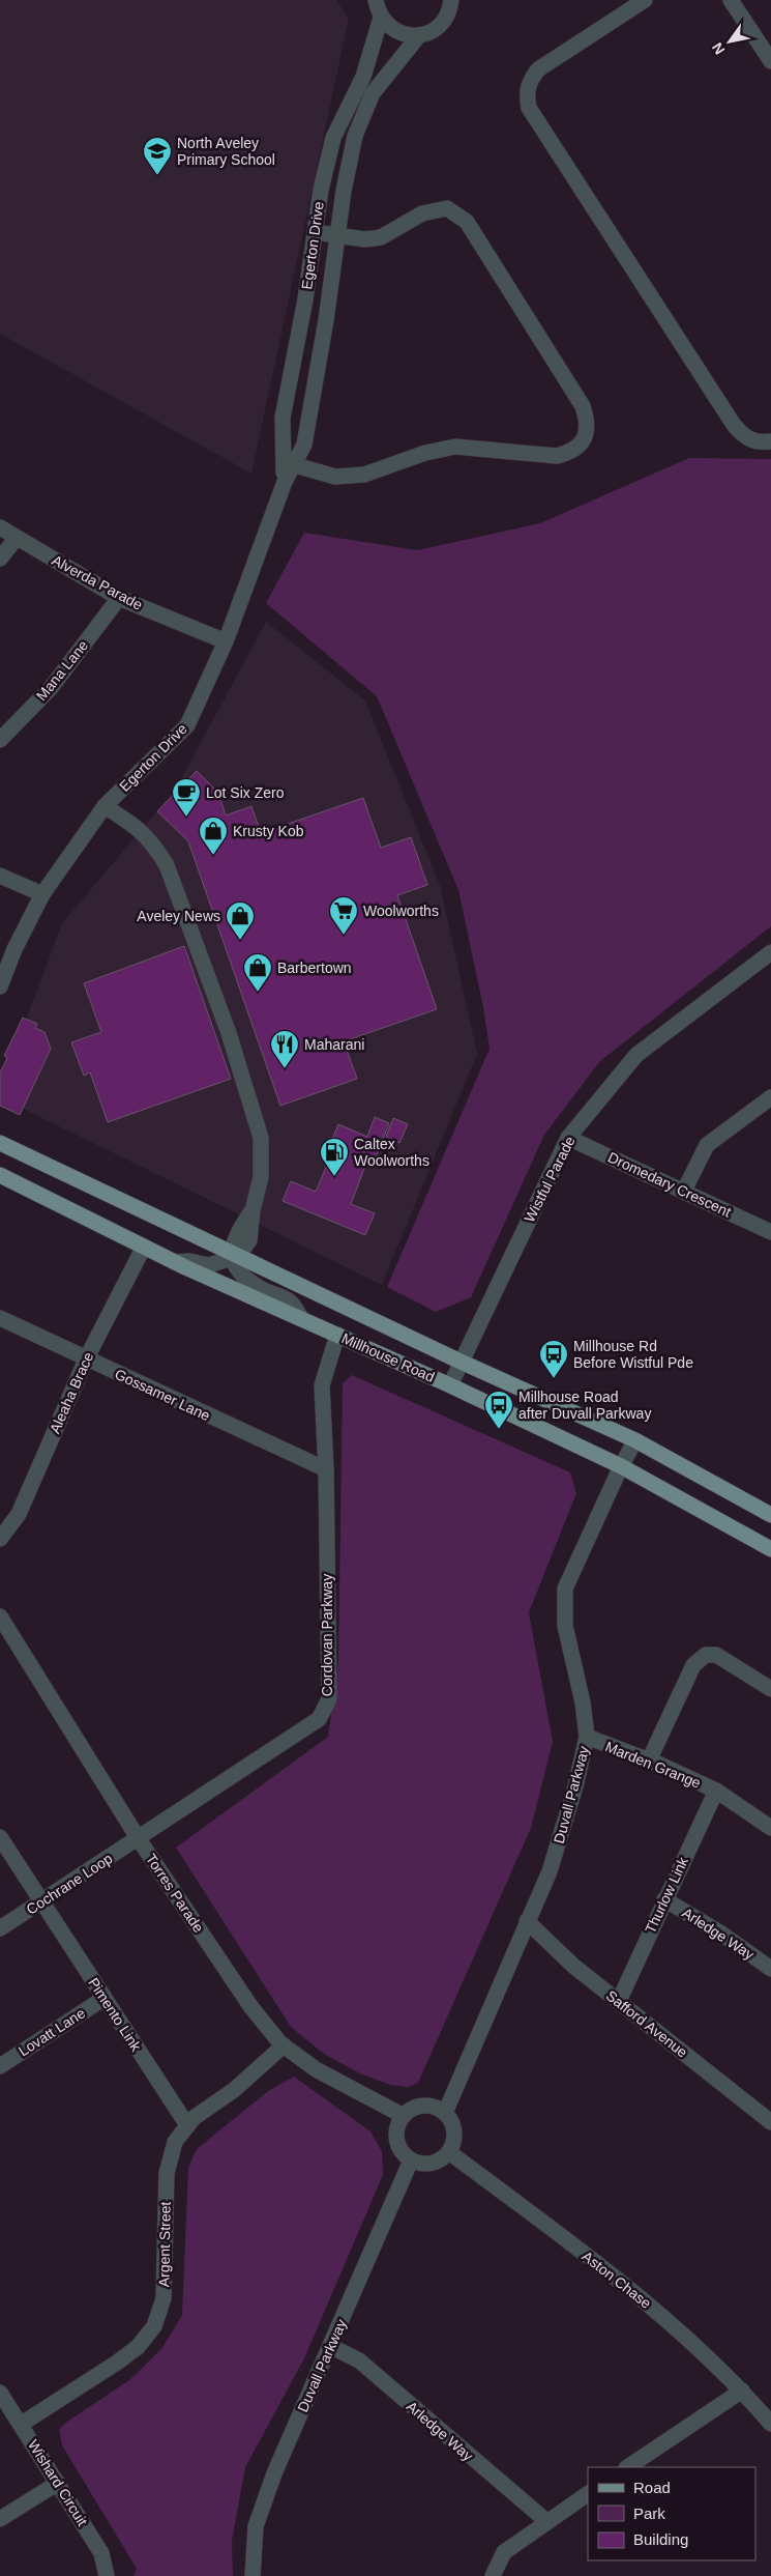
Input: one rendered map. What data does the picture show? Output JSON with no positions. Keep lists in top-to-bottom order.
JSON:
{
  "streets": {
    "main road": ["Millhouse Road"],
    "street": [
      "Egerton Drive",
      "Alverda Parade",
      "Mana Lane",
      "Wistful Parade",
      "Dromedary Crescent",
      "Aleaha Brace",
      "Gossamer Lane",
      "Cordovan Parkway",
      "Marden Grange",
      "Duvall Parkway",
      "Cochrane Loop",
      "Torres Parade",
      "Thurlow Link",
      "Arledge Way",
      "Pimento Link",
      "Safford Avenue",
      "Lovatt Lane",
      "Argent Street",
      "Aston Chase",
      "Wishard Circuit"
    ]
  },
  "crossings": [
    ["Egerton Drive", "Alverda Parade"],
    ["Alverda Parade", "Mana Lane"],
    ["Wistful Parade", "Dromedary Crescent"],
    ["Wistful Parade", "Millhouse Road"],
    ["Millhouse Road", "Aleaha Brace"],
    ["Millhouse Road", "Cordovan Parkway"],
    ["Millhouse Road", "Duvall Parkway"],
    ["Aleaha Brace", "Gossamer Lane"],
    ["Gossamer Lane", "Cordovan Parkway"],
    ["Cordovan Parkway", "Cochrane Loop"],
    ["Cordovan Parkway", "Torres Parade"],
    ["Marden Grange", "Duvall Parkway"],
    ["Marden Grange", "Thurlow Link"],
    ["Duvall Parkway", "Torres Parade"],
    ["Duvall Parkway", "Arledge Way"],
    ["Duvall Parkway", "Safford Avenue"],
    ["Duvall Parkway", "Aston Chase"],
    ["Cochrane Loop", "Torres Parade"],
    ["Cochrane Loop", "Pimento Link"],
    ["Torres Parade", "Argent Street"],
    ["Torres Parade", "Aston Chase"],
    ["Thurlow Link", "Arledge Way"],
    ["Thurlow Link", "Safford Avenue"],
    ["Pimento Link", "Lovatt Lane"],
    ["Pimento Link", "Argent Street"],
    ["Argent Street", "Wishard Circuit"]
  ],
  "places": {
    "school or university": ["North Aveley Primary School"],
    "cafe": ["Lot Six Zero"],
    "shop": ["Krusty Kob", "Aveley News", "Barbertown"],
    "supermarket": ["Woolworths"],
    "restaurant": ["Maharani"],
    "fuel station": ["Caltex Woolworths"],
    "bus stop": ["Millhouse Rd Before Wistful Pde", "Millhouse Road after Duvall Parkway"]
  },
  "legend": ["Road", "Park", "Building"],
  "north": "bottom left"
}
